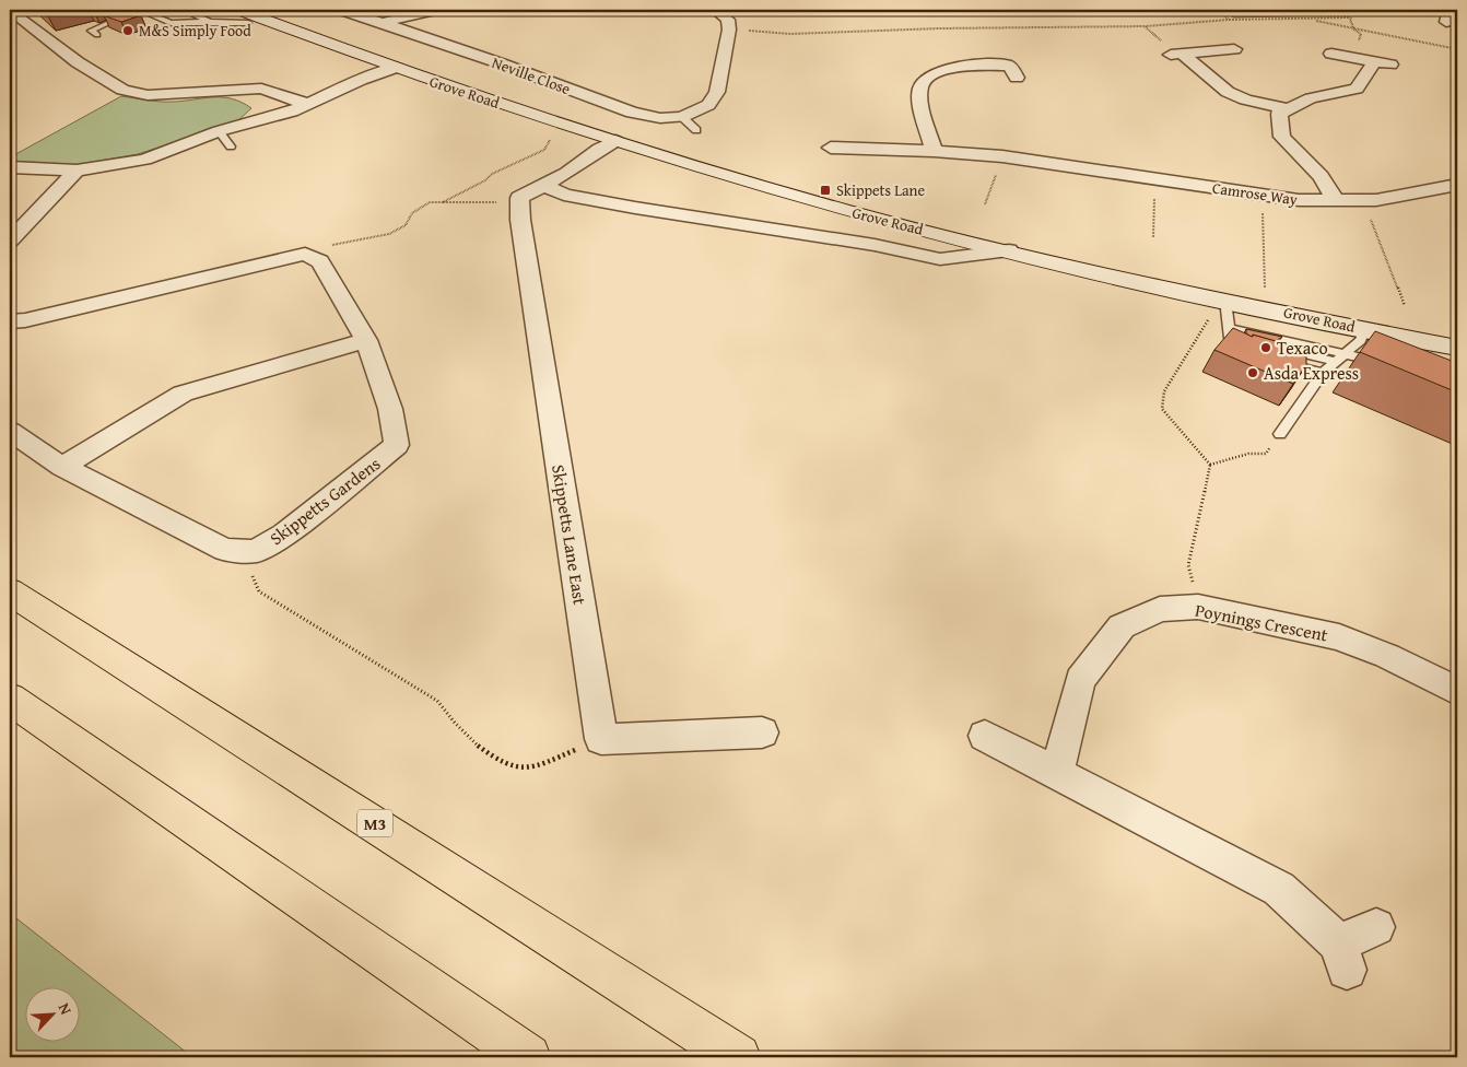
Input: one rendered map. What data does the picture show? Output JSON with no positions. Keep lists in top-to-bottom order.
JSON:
{
  "streets": {
    "highway": ["M3"],
    "street": [
      "Neville Close",
      "Grove Road",
      "Camrose Way",
      "Skippetts Gardens",
      "Skippetts Lane East",
      "Poynings Crescent"
    ]
  },
  "places": {
    "other": ["M&S Simply Food", "Texaco", "Asda Express"],
    "transit": ["Skippets Lane"]
  },
  "north": "top right"
}
